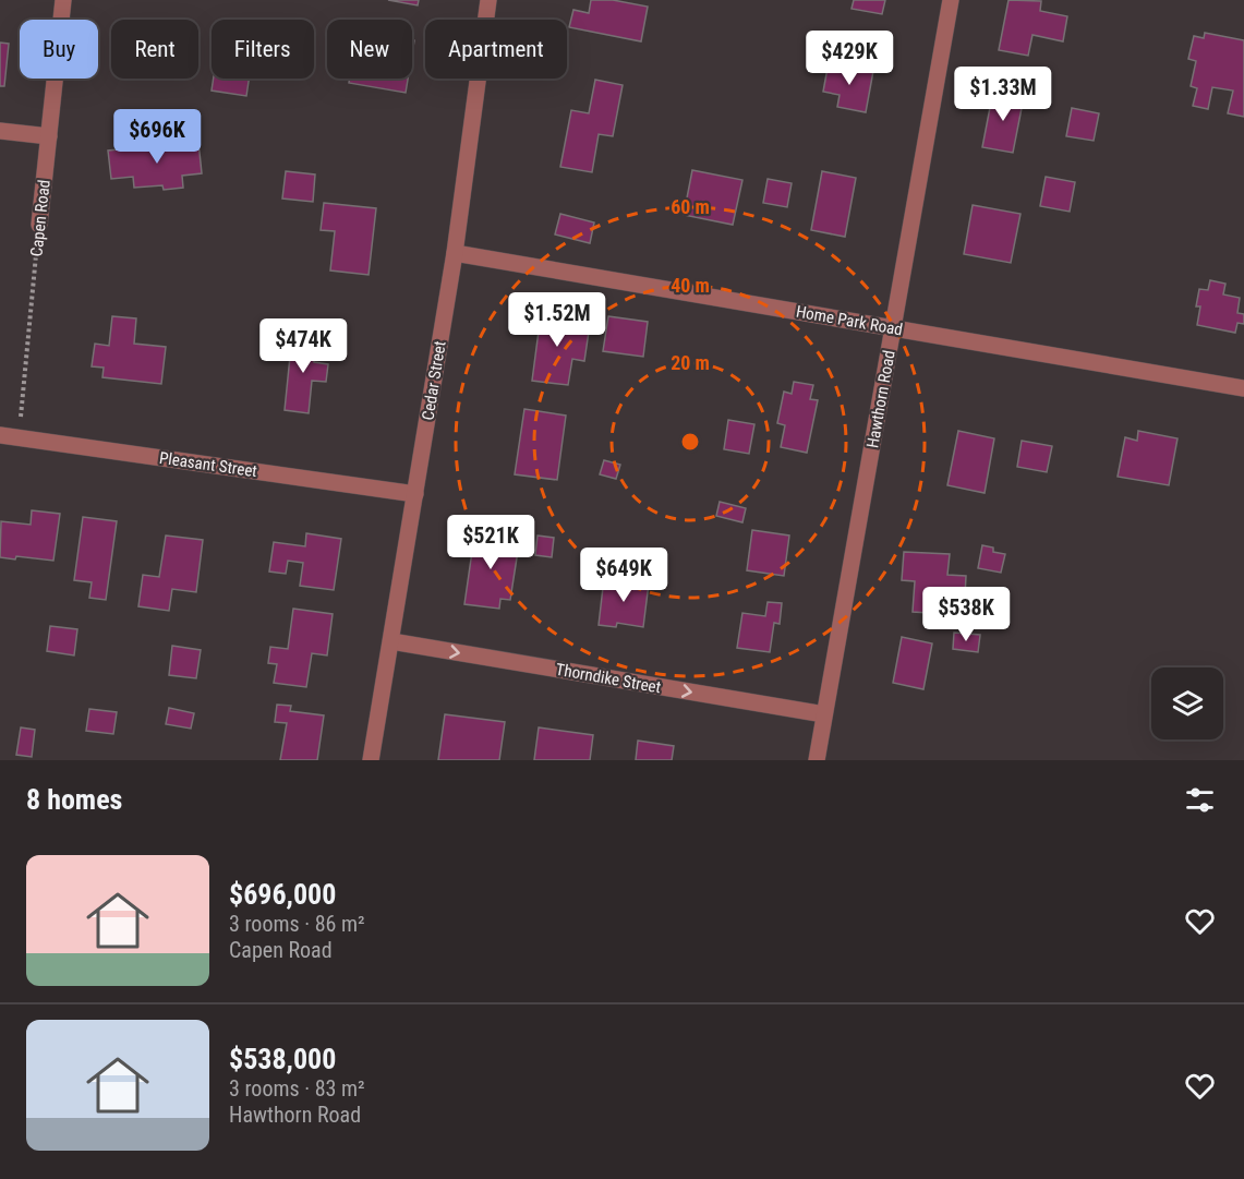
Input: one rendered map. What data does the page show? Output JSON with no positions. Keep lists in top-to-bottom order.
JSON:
{
  "streets": {
    "street": [
      "Capen Road",
      "Home Park Road",
      "Cedar Street",
      "Hawthorn Road",
      "Pleasant Street",
      "Thorndike Street"
    ]
  },
  "crossings": [
    ["Capen Road", "Pleasant Street"],
    ["Home Park Road", "Cedar Street"],
    ["Home Park Road", "Hawthorn Road"],
    ["Cedar Street", "Pleasant Street"],
    ["Cedar Street", "Thorndike Street"],
    ["Hawthorn Road", "Thorndike Street"]
  ],
  "one_way": ["Thorndike Street"],
  "page": {
    "chip": [
      "Buy",
      "Rent",
      "Filters",
      "New",
      "Apartment"
    ],
    "price": [
      "$429K",
      "$1.33M",
      "$696K",
      "$1.52M",
      "$474K",
      "$521K",
      "$649K",
      "$538K"
    ],
    "heading": "8 homes",
    "list": [
      {
        "name": "$696,000",
        "note": "3 rooms · 86 m² · Capen Road"
      },
      {
        "name": "$538,000",
        "note": "3 rooms · 83 m² · Hawthorn Road"
      }
    ]
  },
  "rings": ["60 m", "40 m", "20 m"]
}
